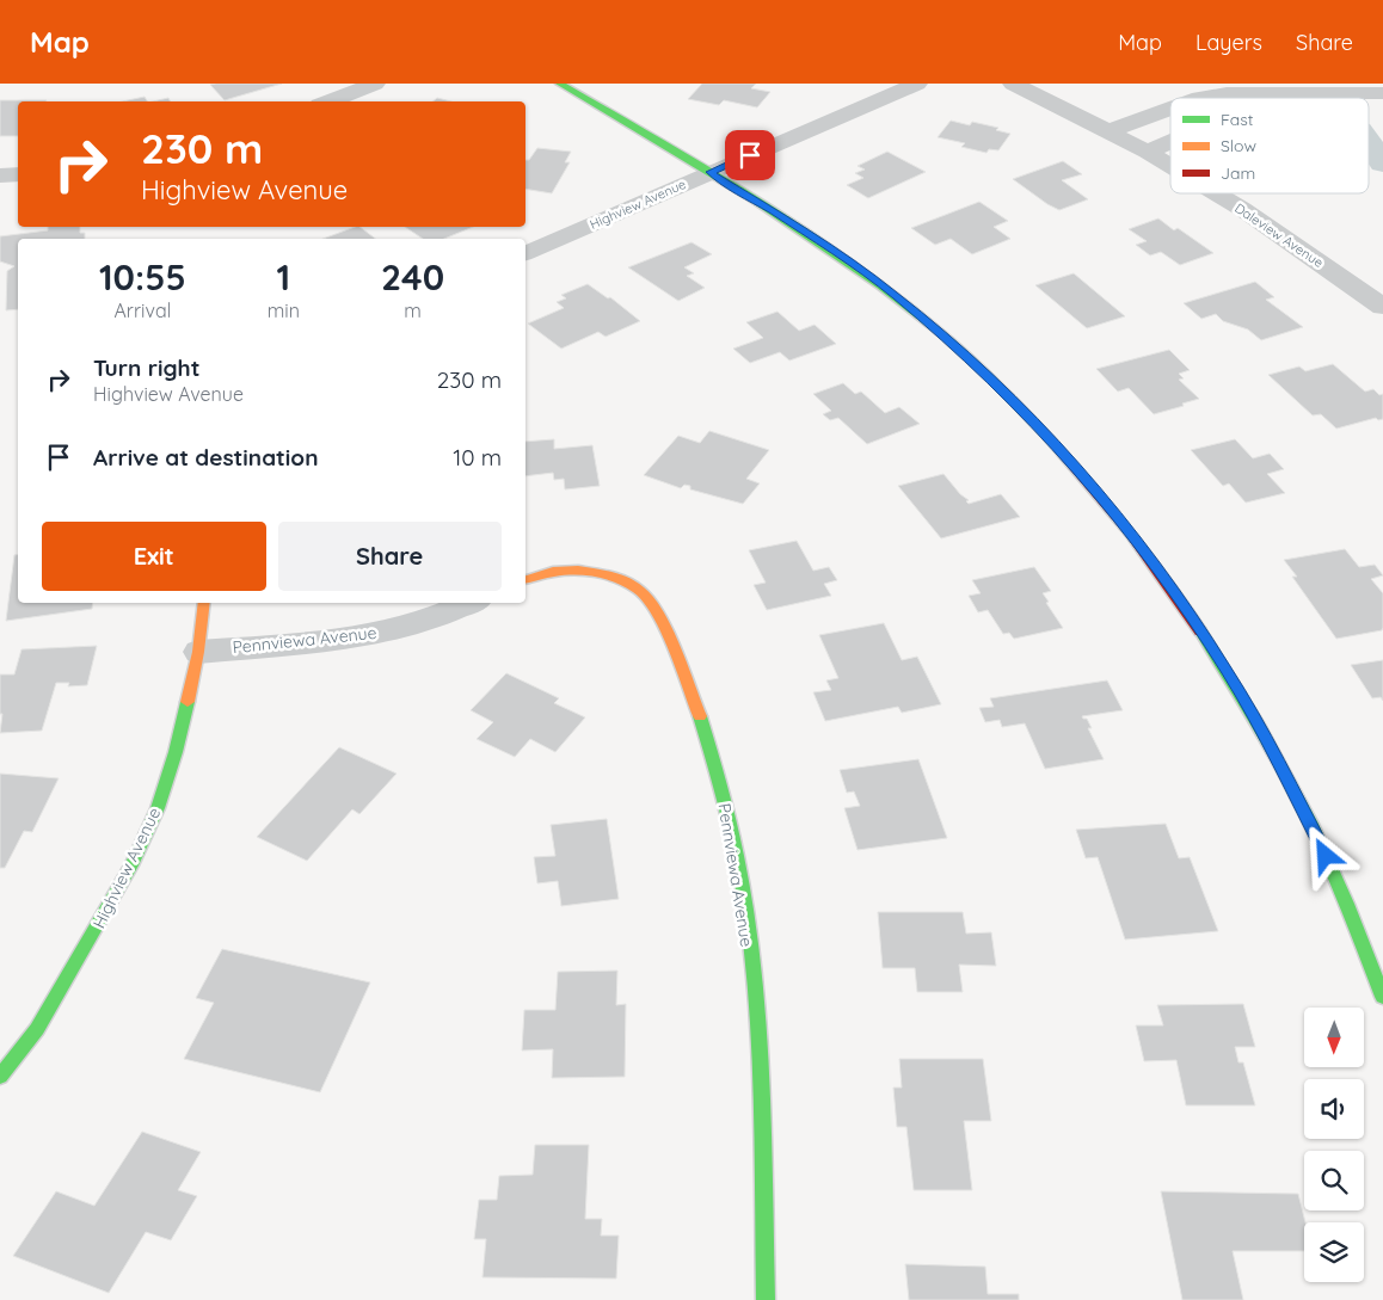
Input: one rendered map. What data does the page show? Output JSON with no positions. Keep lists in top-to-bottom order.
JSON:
{
  "streets": {
    "street": ["Highview Avenue", "Daleview Avenue", "Pennviewa Avenue"]
  },
  "crossings": [
    ["Highview Avenue", "Pennviewa Avenue"]
  ],
  "legend": ["Fast", "Slow", "Jam"],
  "north": "bottom",
  "page": {
    "header": "Map",
    "nav": ["Map", "Layers", "Share"],
    "turn": ["230 m", "Highview Avenue"],
    "eta": [
      "10:55",
      "Arrival",
      "1",
      "min",
      "240",
      "m"
    ],
    "list": [
      {
        "name": "Turn right",
        "note": "Highview Avenue",
        "value": "230 m"
      },
      {
        "name": "Arrive at destination",
        "value": "10 m"
      }
    ],
    "buttons": ["Exit", "Share"]
  }
}
